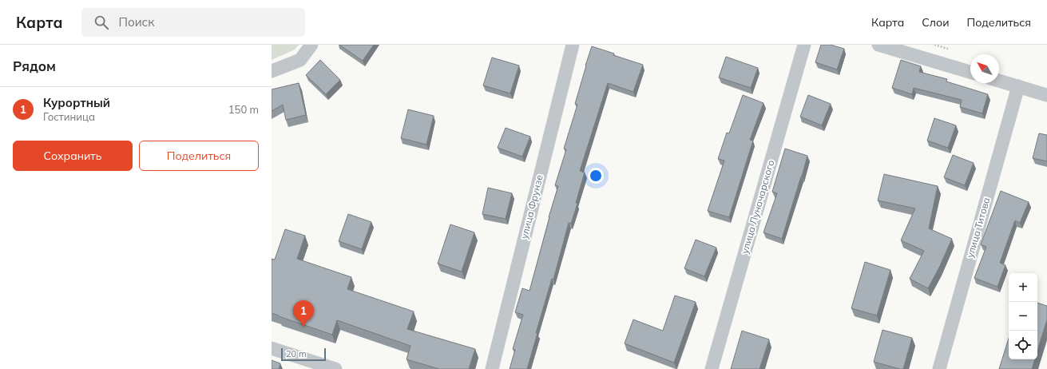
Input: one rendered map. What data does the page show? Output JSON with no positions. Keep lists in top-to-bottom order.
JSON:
{
  "streets": {
    "street": ["улица Фрунзе", "улица Луначарского", "улица Титова"]
  },
  "scale_bar": "20 m",
  "north": "top left",
  "page": {
    "header": "Карта",
    "search": "Поиск",
    "nav": ["Карта", "Слои", "Поделиться"],
    "heading": "Рядом",
    "list": [
      {
        "mark": "1",
        "name": "Курортный",
        "note": "Гостиница",
        "value": "150 m"
      }
    ],
    "buttons": ["Сохранить", "Поделиться"],
    "map_buttons": ["+", "−"],
    "pins": "1",
    "scale": "20 m"
  }
}
